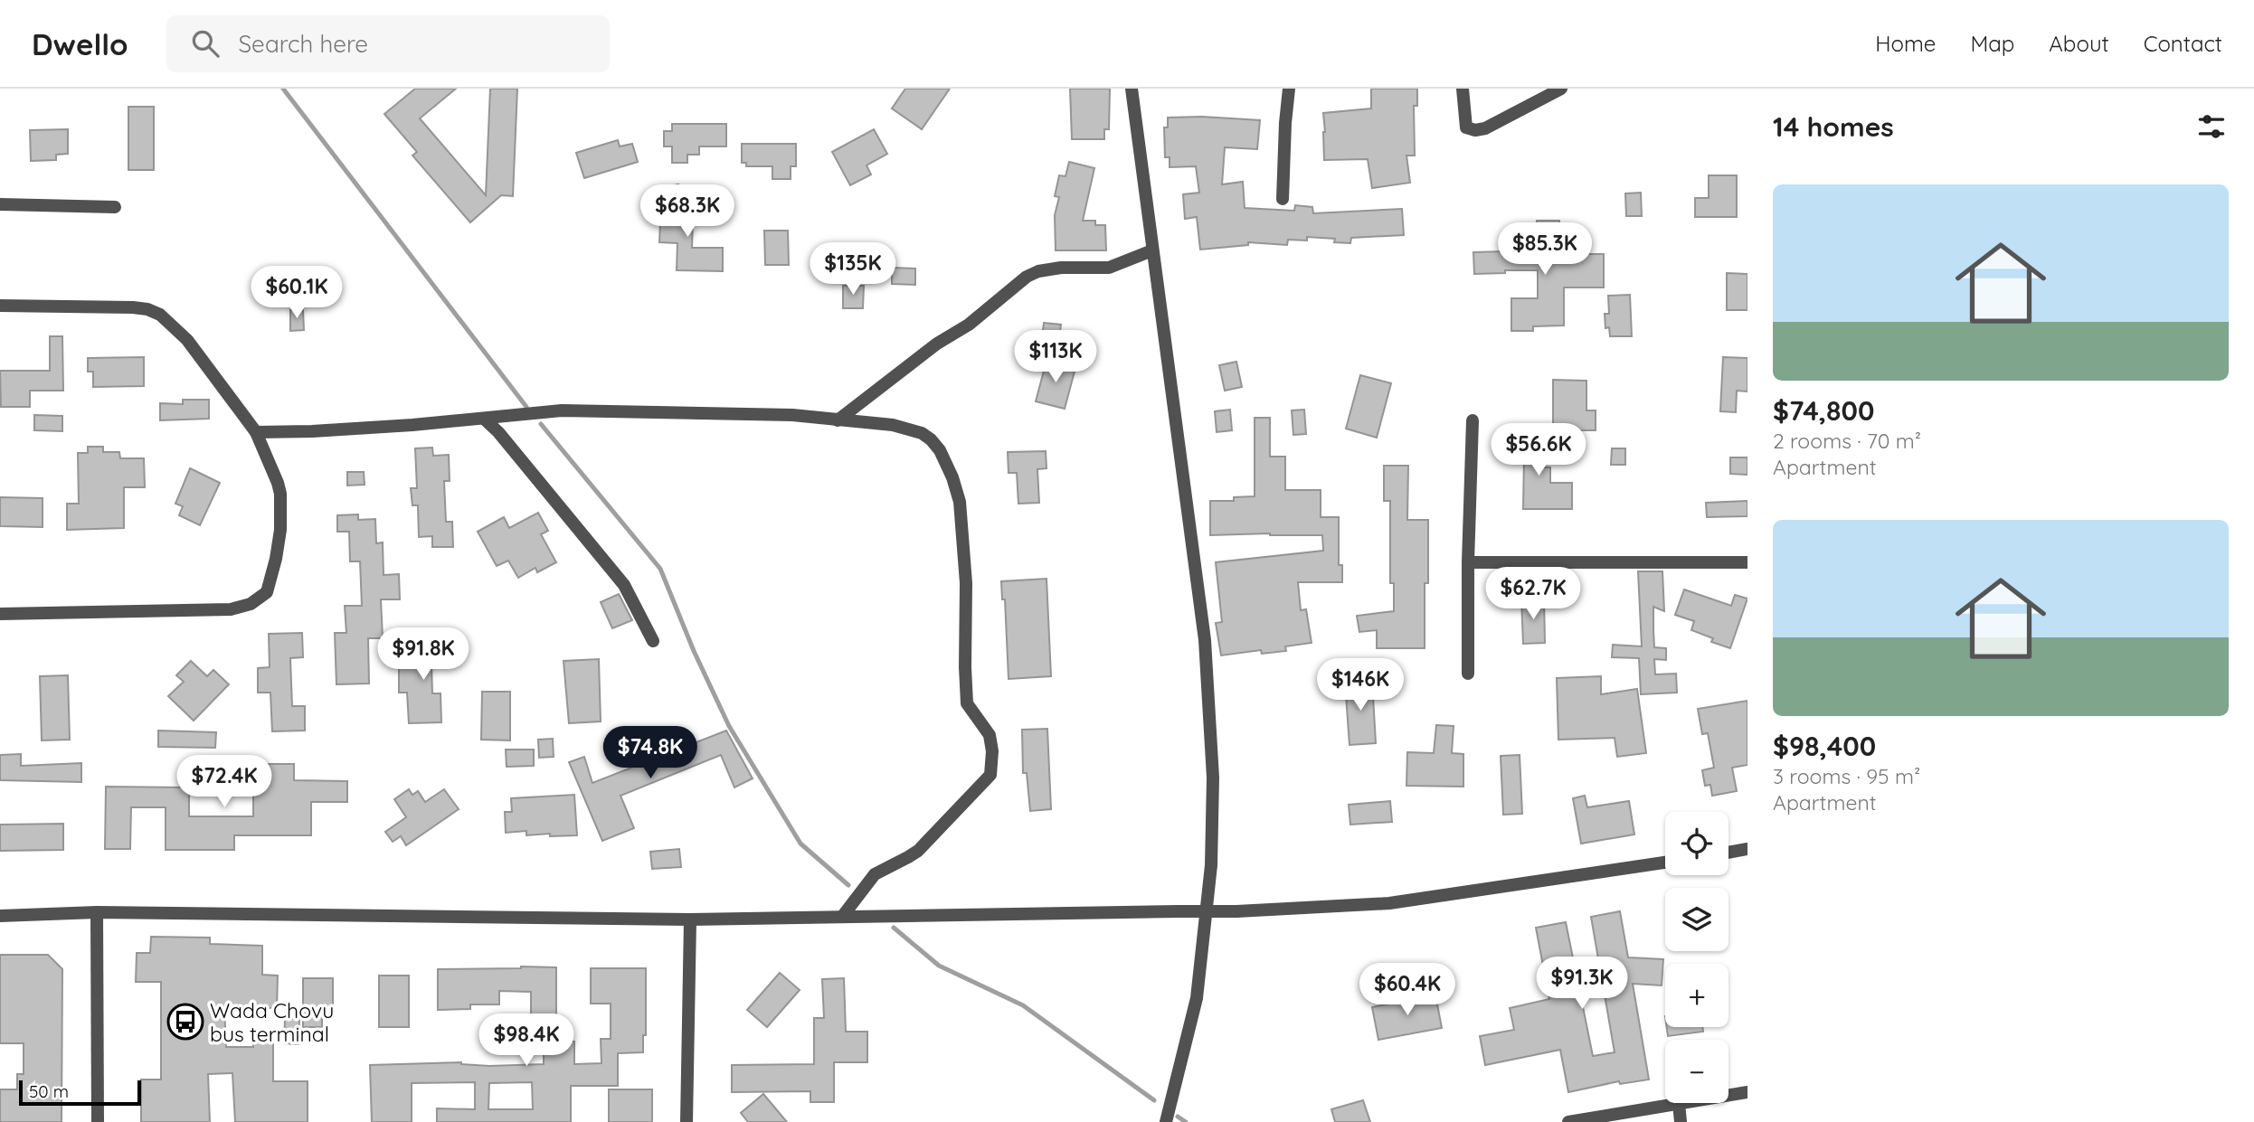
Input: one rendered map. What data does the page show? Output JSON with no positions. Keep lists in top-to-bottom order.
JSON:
{
  "places": {
    "bus stop": ["Wada Chovu bus terminal"]
  },
  "scale_bar": "50 m",
  "page": {
    "header": "Dwello",
    "search": "Search here",
    "nav": [
      "Home",
      "Map",
      "About",
      "Contact"
    ],
    "heading": "14 homes",
    "list": [
      {
        "name": "$74,800",
        "note": "2 rooms · 70 m² · Apartment"
      },
      {
        "name": "$98,400",
        "note": "3 rooms · 95 m² · Apartment"
      }
    ],
    "price": [
      "$68.3K",
      "$85.3K",
      "$135K",
      "$60.1K",
      "$113K",
      "$56.6K",
      "$62.7K",
      "$91.8K",
      "$146K",
      "$74.8K",
      "$72.4K",
      "$91.3K",
      "$60.4K",
      "$98.4K"
    ],
    "map_buttons": ["+", "−"],
    "scale": "50 m"
  }
}
